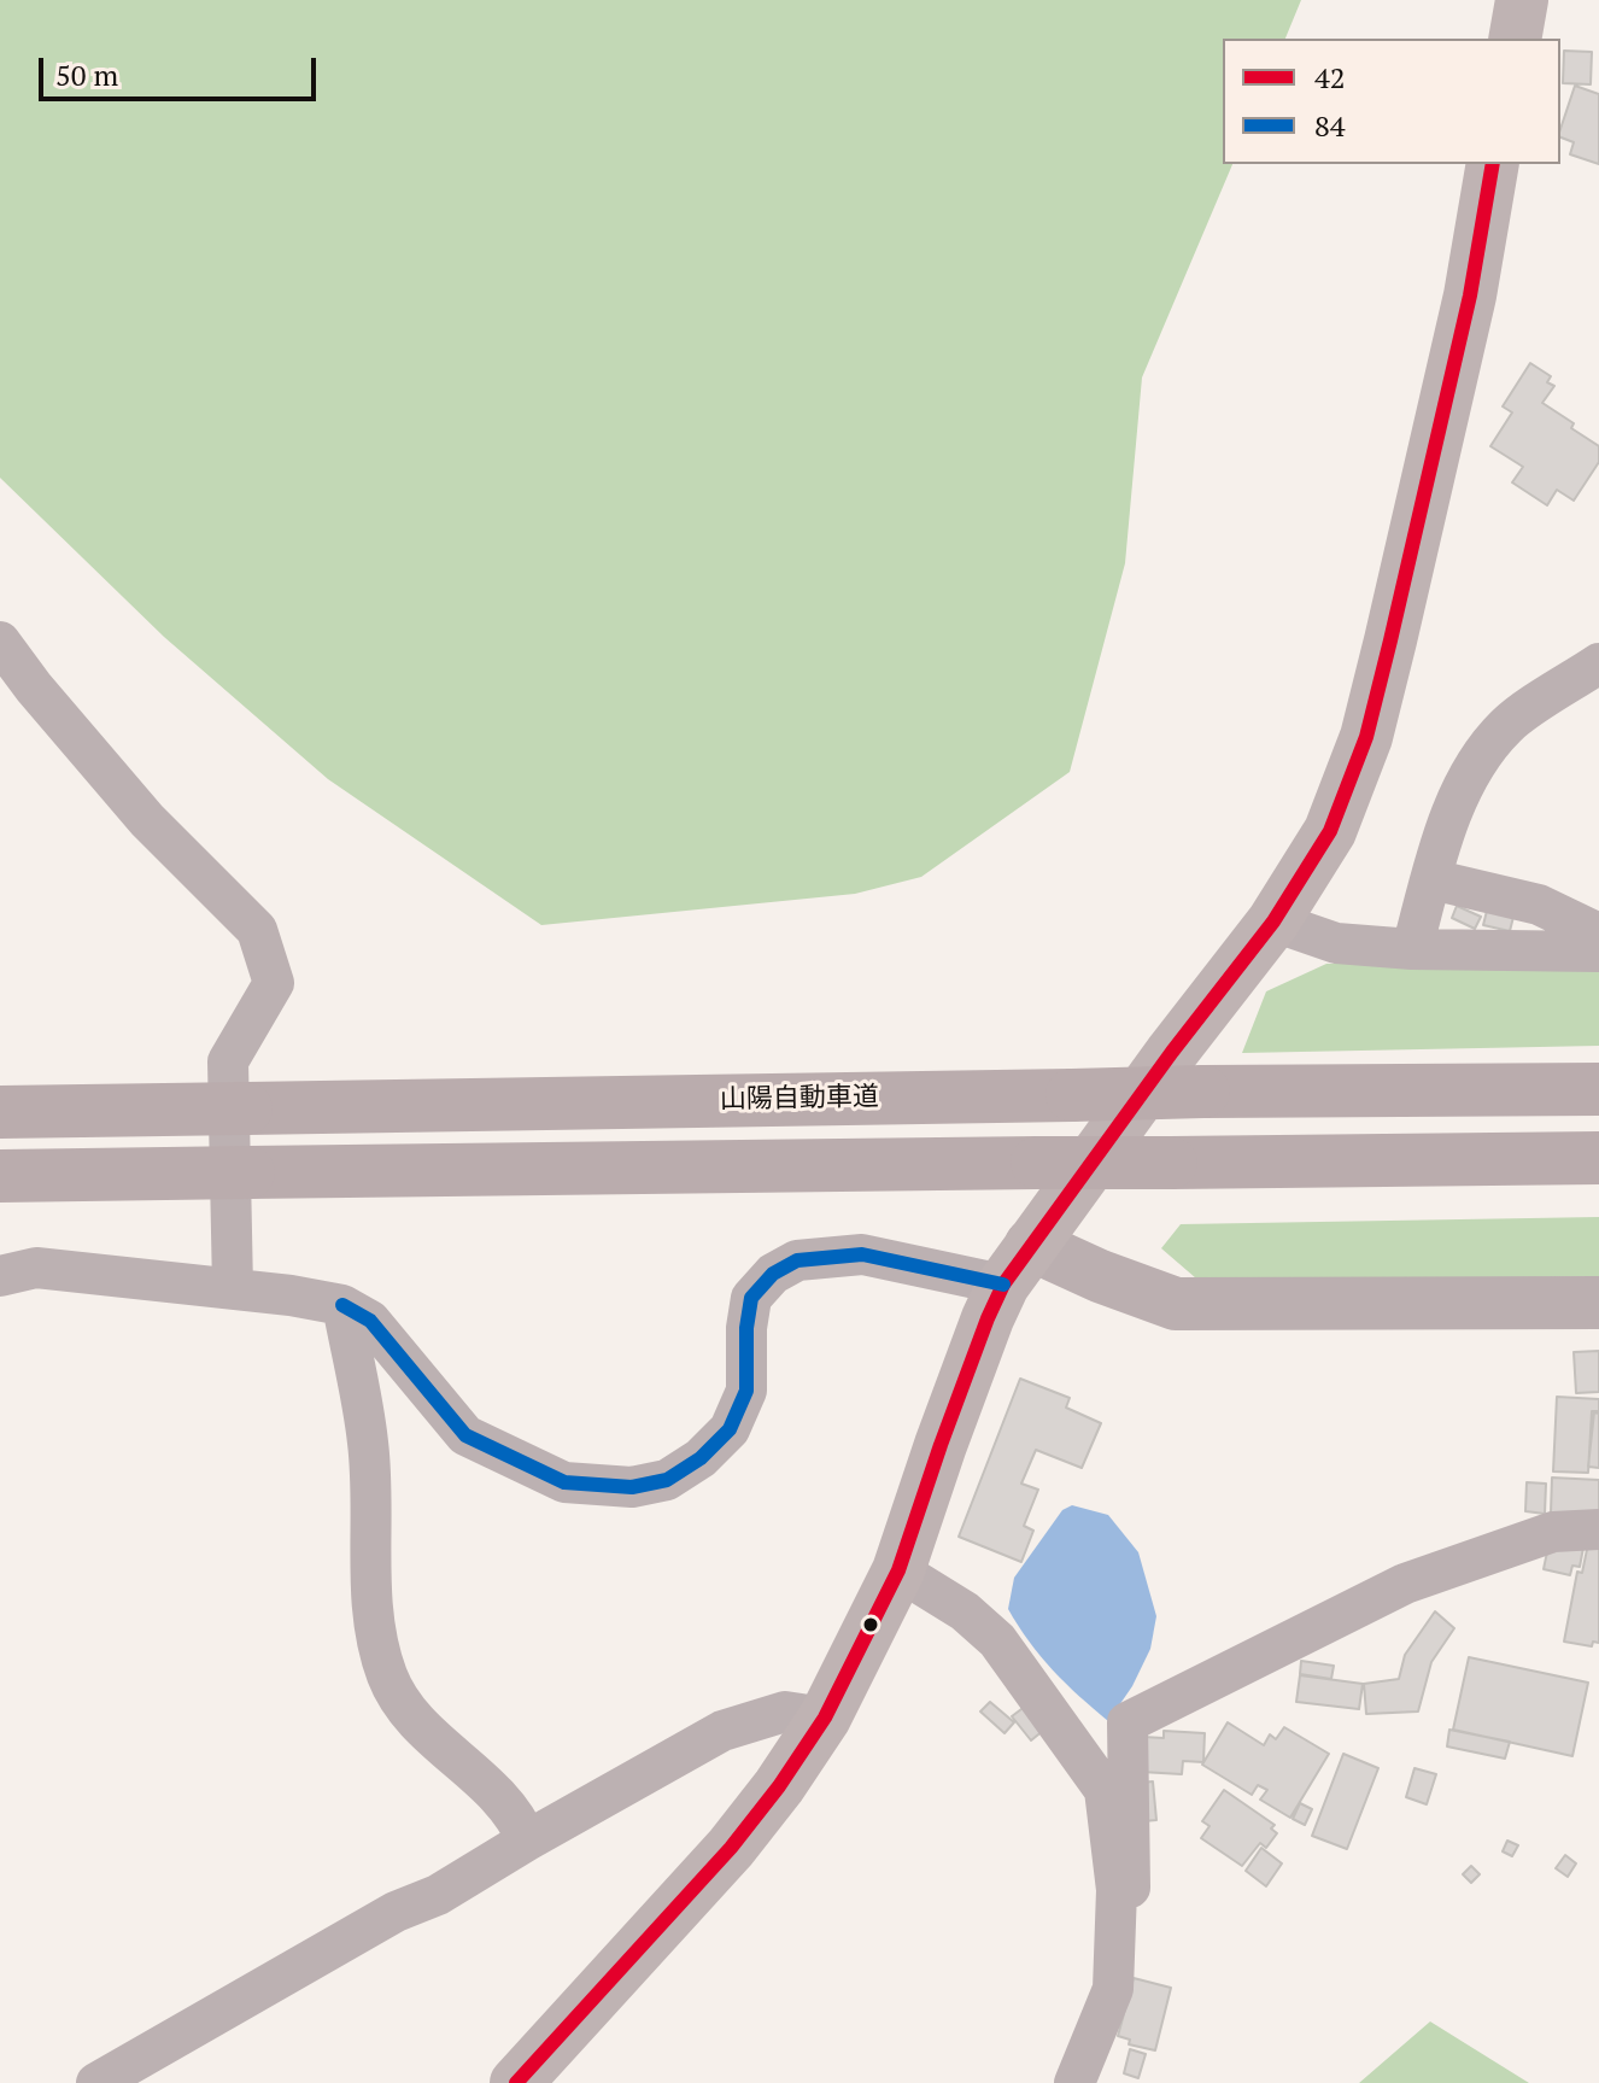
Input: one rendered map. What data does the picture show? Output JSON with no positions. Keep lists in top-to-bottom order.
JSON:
{
  "streets": {
    "highway": ["山陽自動車道"]
  },
  "lines": ["transit line 42", "transit line 84"],
  "legend": ["42", "84"],
  "scale_bar": "50 m"
}
